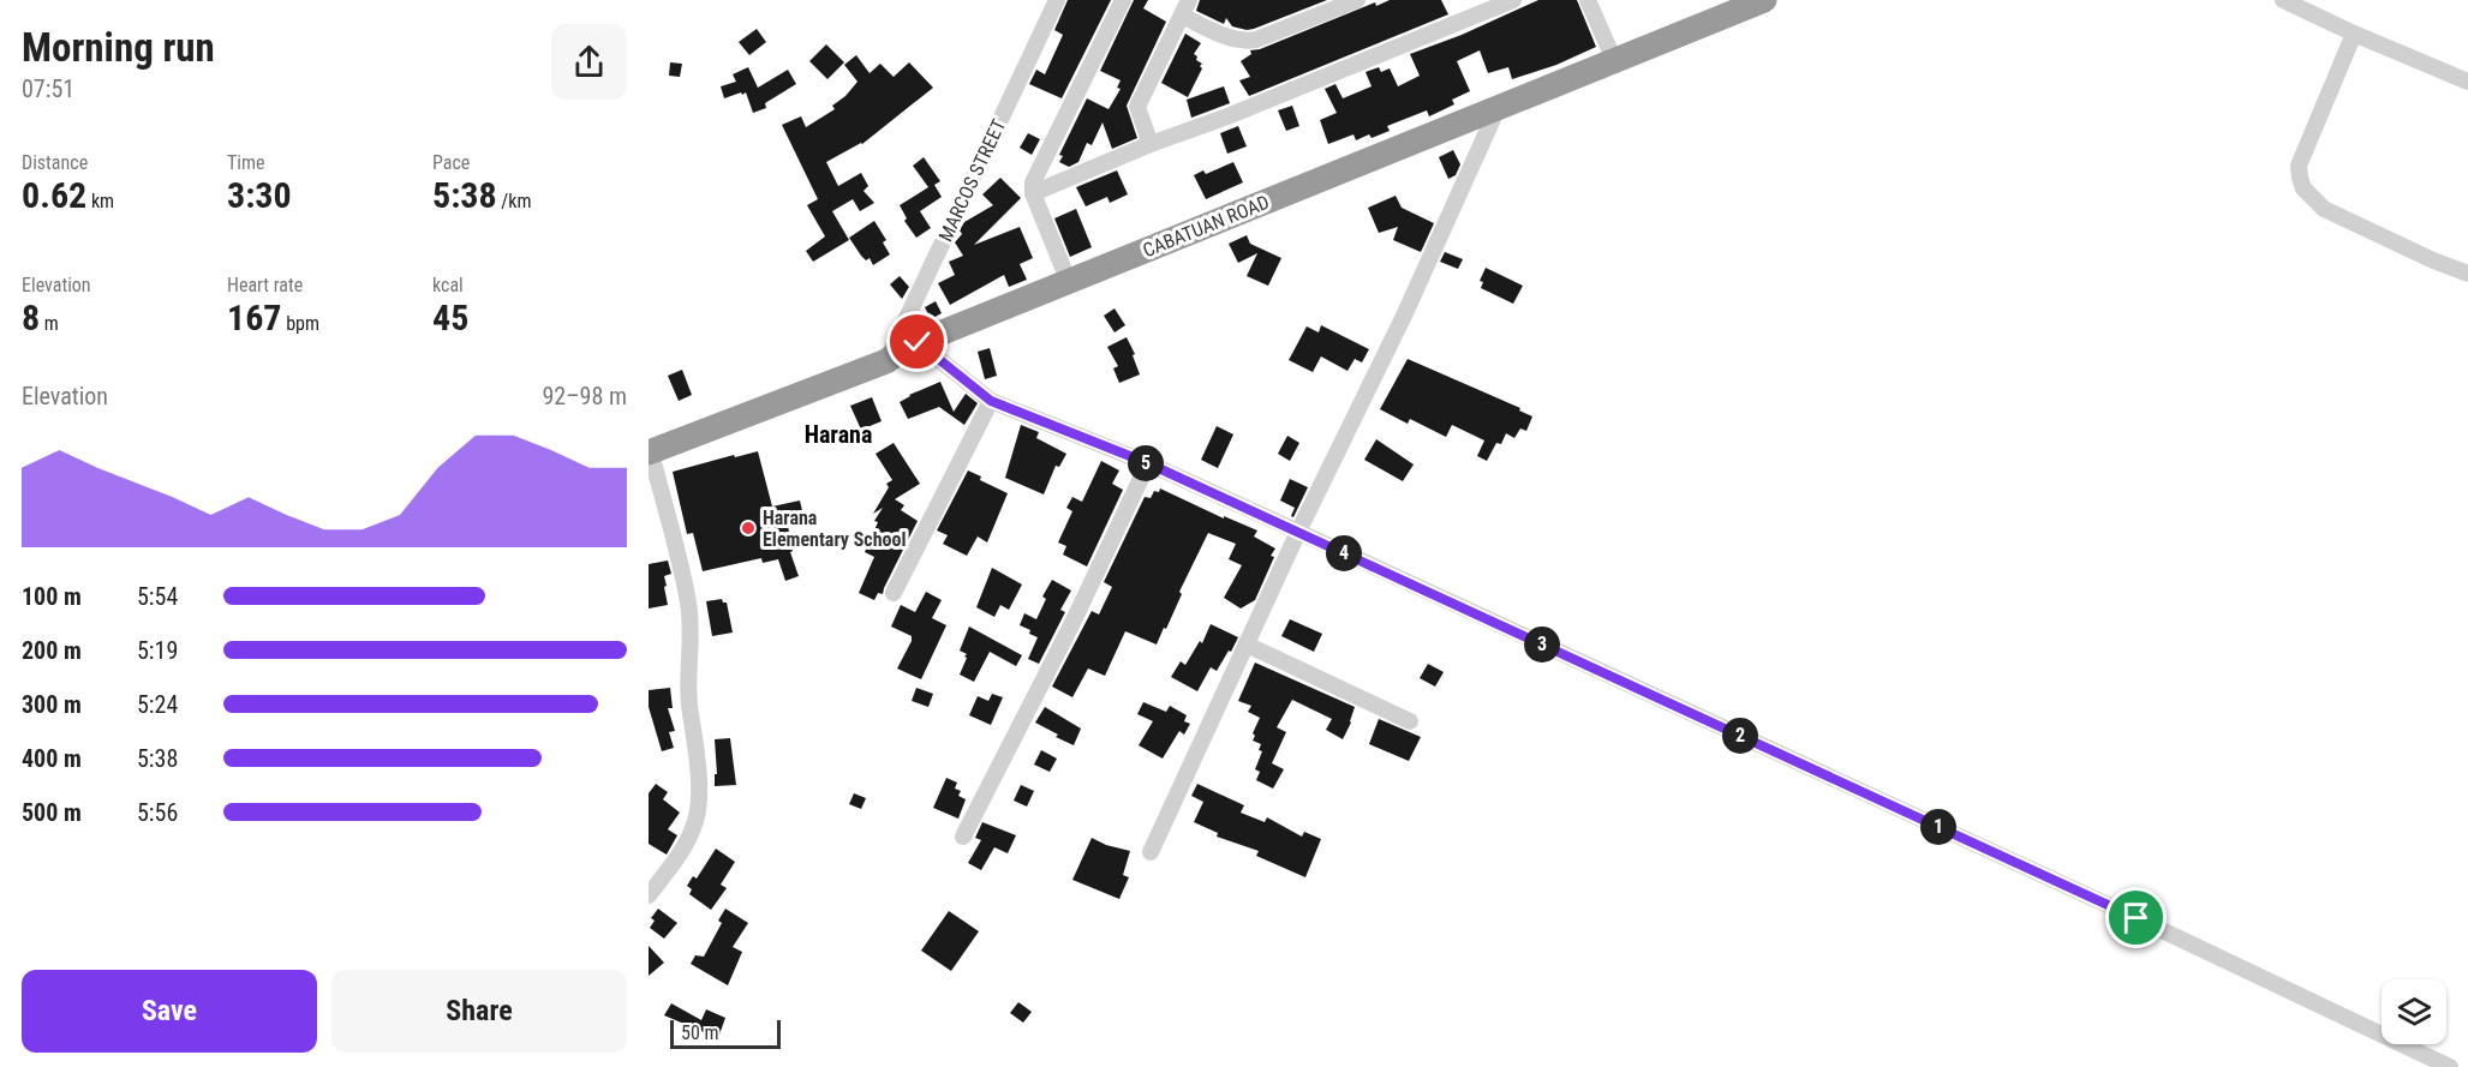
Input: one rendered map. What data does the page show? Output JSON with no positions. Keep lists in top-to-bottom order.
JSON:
{
  "streets": {
    "highway": ["CABATUAN ROAD"],
    "street": ["MARCOS STREET"]
  },
  "crossings": [
    ["MARCOS STREET", "CABATUAN ROAD"]
  ],
  "districts": ["Harana"],
  "places": ["Harana Elementary School"],
  "scale_bar": "50 m",
  "page": {
    "heading": ["Morning run", "07:51"],
    "stats": [
      ["Distance", "0.62 km"],
      ["Time", "3:30"],
      ["Pace", "5:38 /km"],
      ["Elevation", "8 m"],
      ["Heart rate", "167 bpm"],
      ["kcal", "45"]
    ],
    "chart": ["Elevation", "92–98 m"],
    "pins": [
      "5",
      "4",
      "3",
      "2",
      "1"
    ],
    "list": [
      {
        "name": "100 m",
        "note": "5:54"
      },
      {
        "name": "200 m",
        "note": "5:19"
      },
      {
        "name": "300 m",
        "note": "5:24"
      },
      {
        "name": "400 m",
        "note": "5:38"
      },
      {
        "name": "500 m",
        "note": "5:56"
      }
    ],
    "buttons": ["Save", "Share"],
    "scale": "50 m"
  }
}
